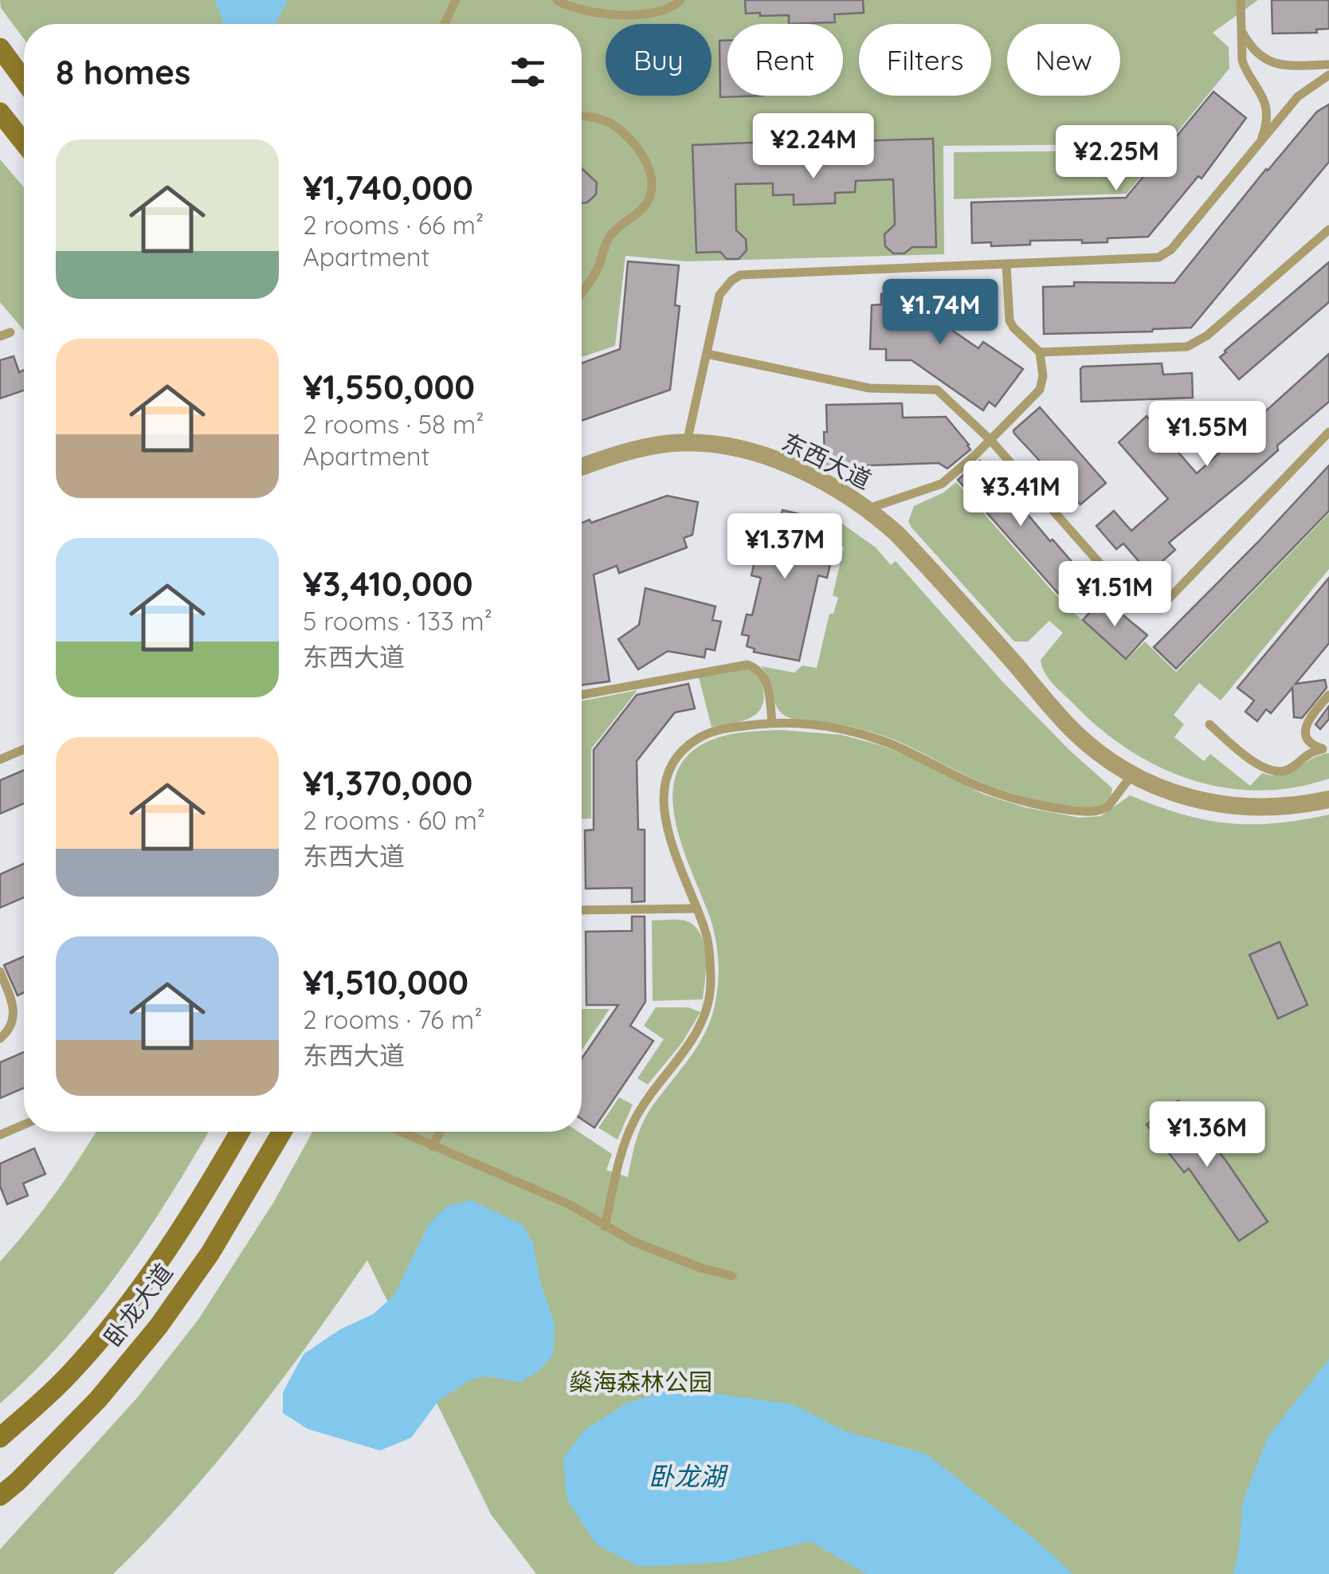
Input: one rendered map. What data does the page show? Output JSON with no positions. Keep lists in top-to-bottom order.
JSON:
{
  "streets": {
    "main road": ["卧龙大道"],
    "street": ["东西大道"]
  },
  "water": ["卧龙湖"],
  "parks": ["燊海森林公园"],
  "page": {
    "chip": [
      "Buy",
      "Rent",
      "Filters",
      "New"
    ],
    "heading": "8 homes",
    "price": [
      "¥2.24M",
      "¥2.25M",
      "¥1.74M",
      "¥1.55M",
      "¥3.41M",
      "¥1.37M",
      "¥1.51M",
      "¥1.36M"
    ],
    "list": [
      {
        "name": "¥1,740,000",
        "note": "2 rooms · 66 m² · Apartment"
      },
      {
        "name": "¥1,550,000",
        "note": "2 rooms · 58 m² · Apartment"
      },
      {
        "name": "¥3,410,000",
        "note": "5 rooms · 133 m² · 东西大道"
      },
      {
        "name": "¥1,370,000",
        "note": "2 rooms · 60 m² · 东西大道"
      },
      {
        "name": "¥1,510,000",
        "note": "2 rooms · 76 m² · 东西大道"
      }
    ]
  }
}
